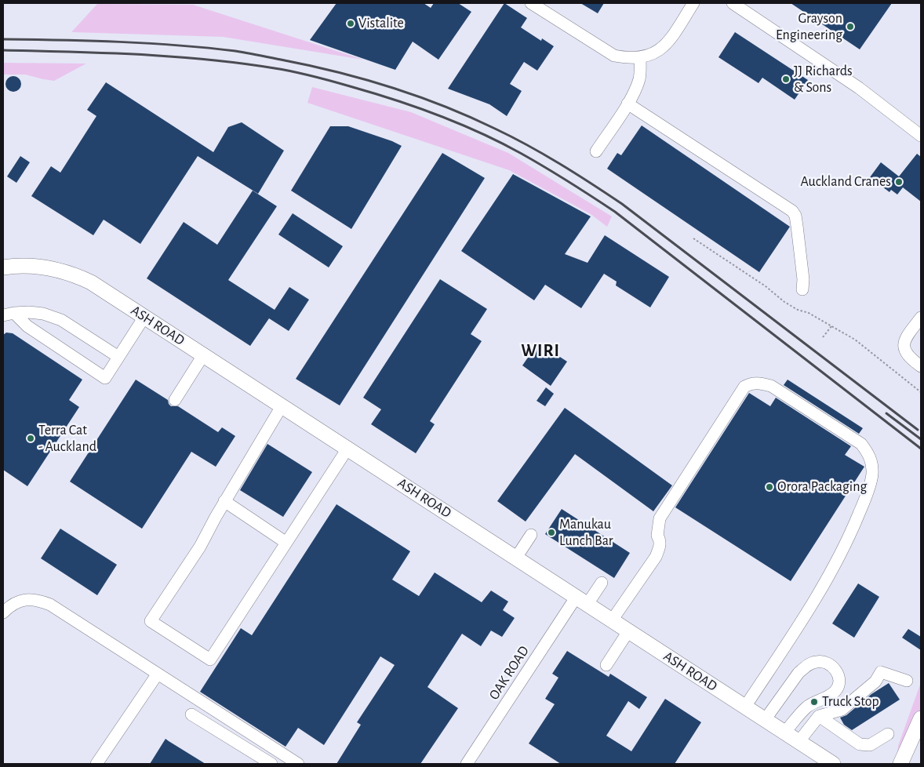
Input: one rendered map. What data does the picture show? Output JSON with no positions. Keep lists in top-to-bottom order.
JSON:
{
  "streets": {
    "main road": ["ASH ROAD"],
    "street": ["OAK ROAD"]
  },
  "crossings": [
    ["ASH ROAD", "OAK ROAD"]
  ],
  "districts": ["WIRI"],
  "places": [
    "Vistalite",
    "Grayson Engineering",
    "JJ Richards & Sons",
    "Auckland Cranes",
    "Terra Cat - Auckland",
    "Orora Packaging",
    "Manukau Lunch Bar",
    "Truck Stop"
  ]
}
